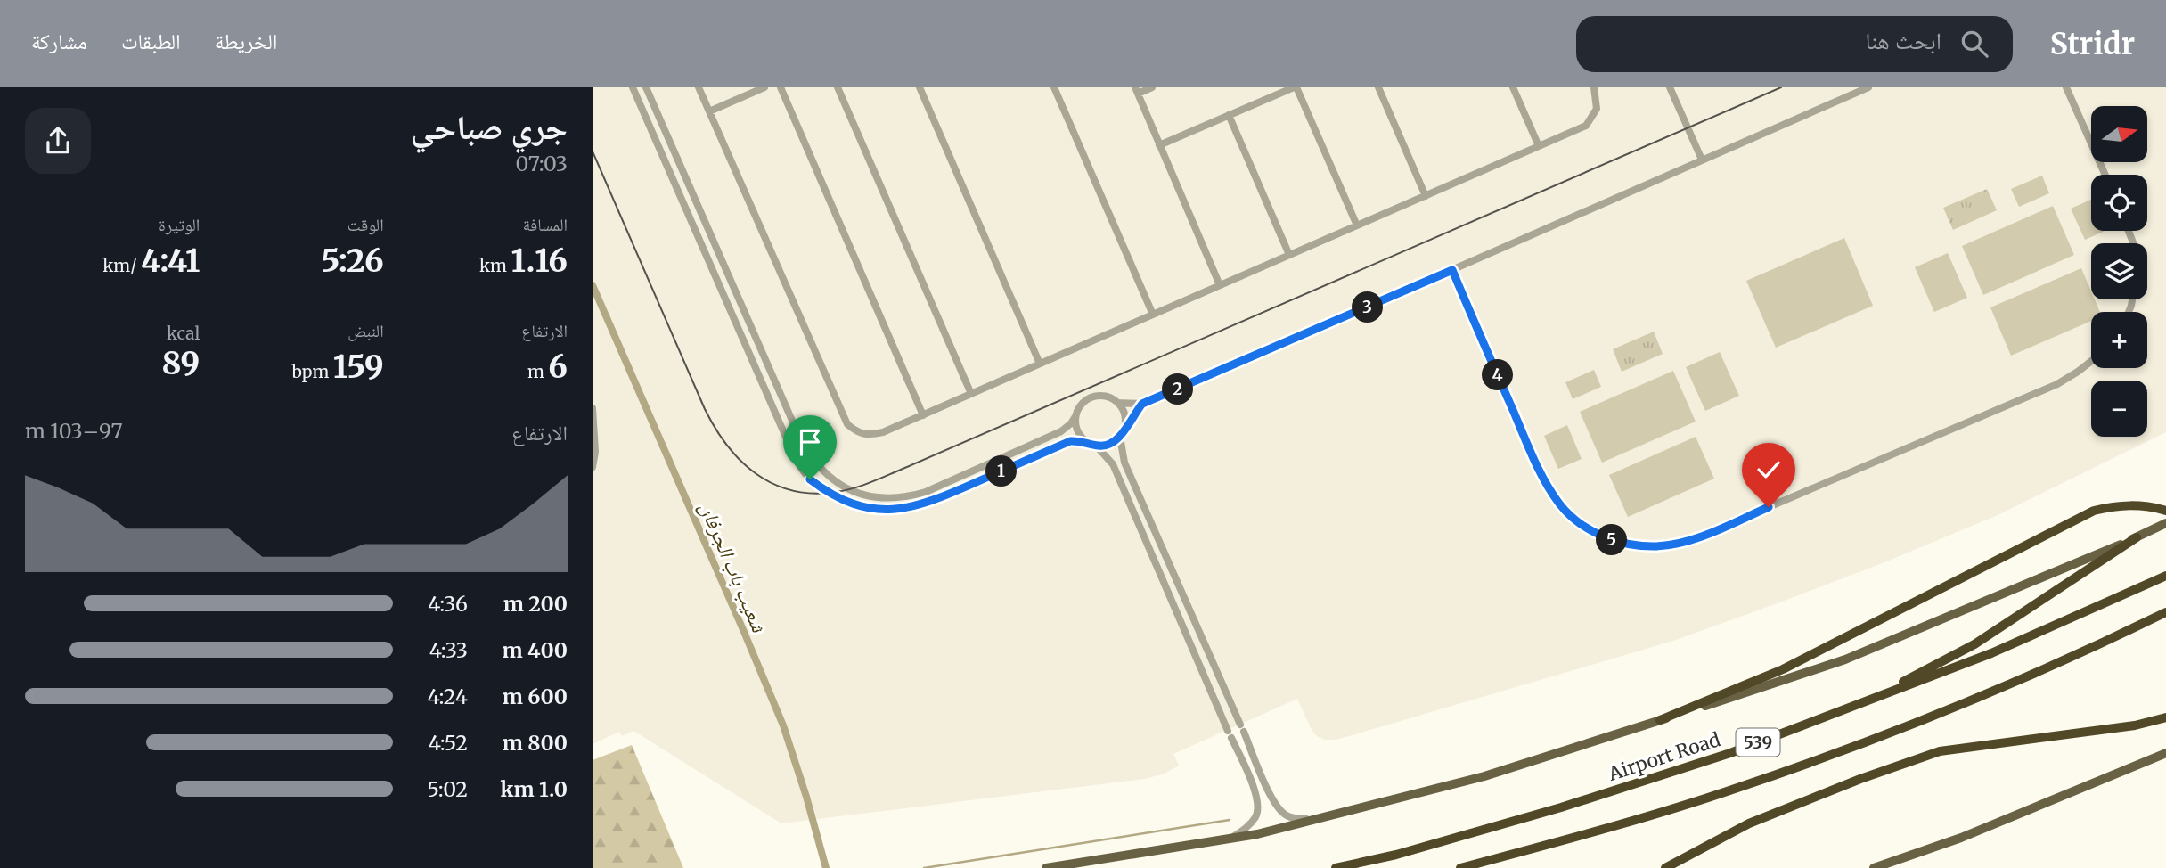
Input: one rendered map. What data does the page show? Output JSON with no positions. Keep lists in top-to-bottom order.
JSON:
{
  "streets": {
    "highway": ["539", "Airport Road"]
  },
  "water": ["شعيب باب الجرفان"],
  "north": "right",
  "page": {
    "header": "Stridr",
    "search": "ابحث هنا",
    "nav": ["الخريطة", "الطبقات", "مشاركة"],
    "heading": ["جري صباحي", "07:03"],
    "map_buttons": ["+", "−"],
    "stats": [
      ["المسافة", "1.16 km"],
      ["الوقت", "5:26"],
      ["الوتيرة", "4:41 /km"],
      ["الارتفاع", "6 m"],
      ["النبض", "159 bpm"],
      ["kcal", "89"]
    ],
    "pins": [
      "3",
      "4",
      "2",
      "1",
      "5"
    ],
    "chart": ["الارتفاع", "97–103 m"],
    "list": [
      {
        "name": "200 m",
        "note": "4:36"
      },
      {
        "name": "400 m",
        "note": "4:33"
      },
      {
        "name": "600 m",
        "note": "4:24"
      },
      {
        "name": "800 m",
        "note": "4:52"
      },
      {
        "name": "1.0 km",
        "note": "5:02"
      }
    ]
  }
}
